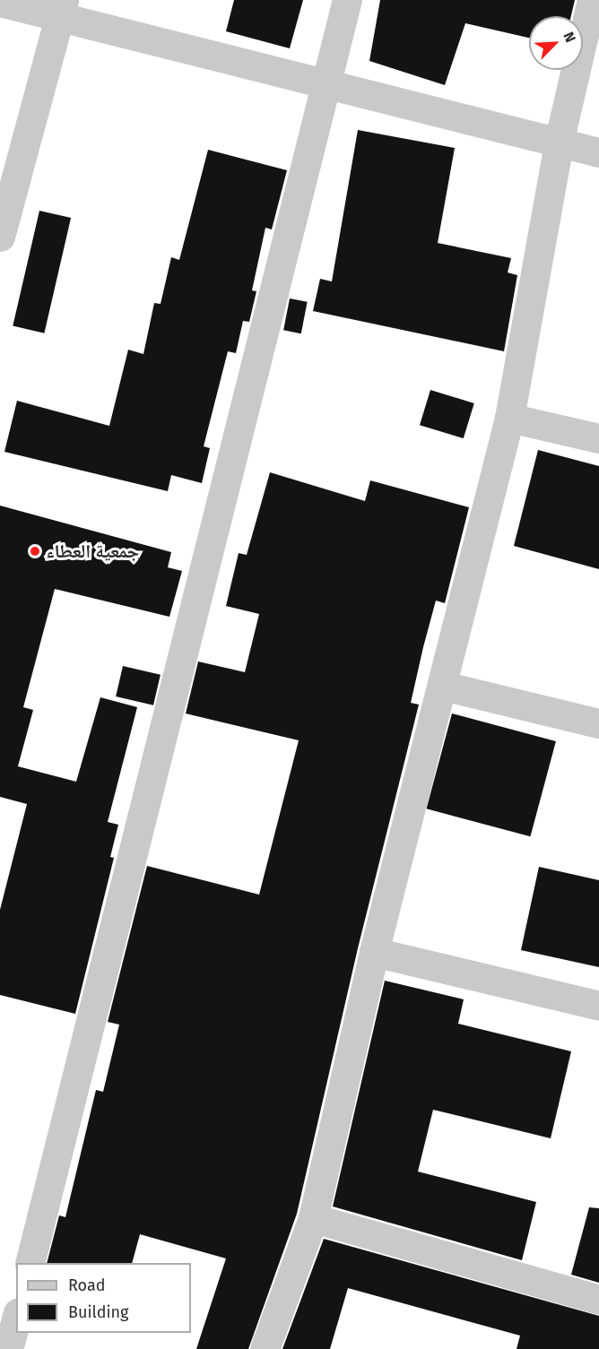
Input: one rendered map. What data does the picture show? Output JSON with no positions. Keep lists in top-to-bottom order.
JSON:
{
  "places": ["جمعية العطاء"],
  "legend": ["Road", "Building"],
  "north": "top right"
}
